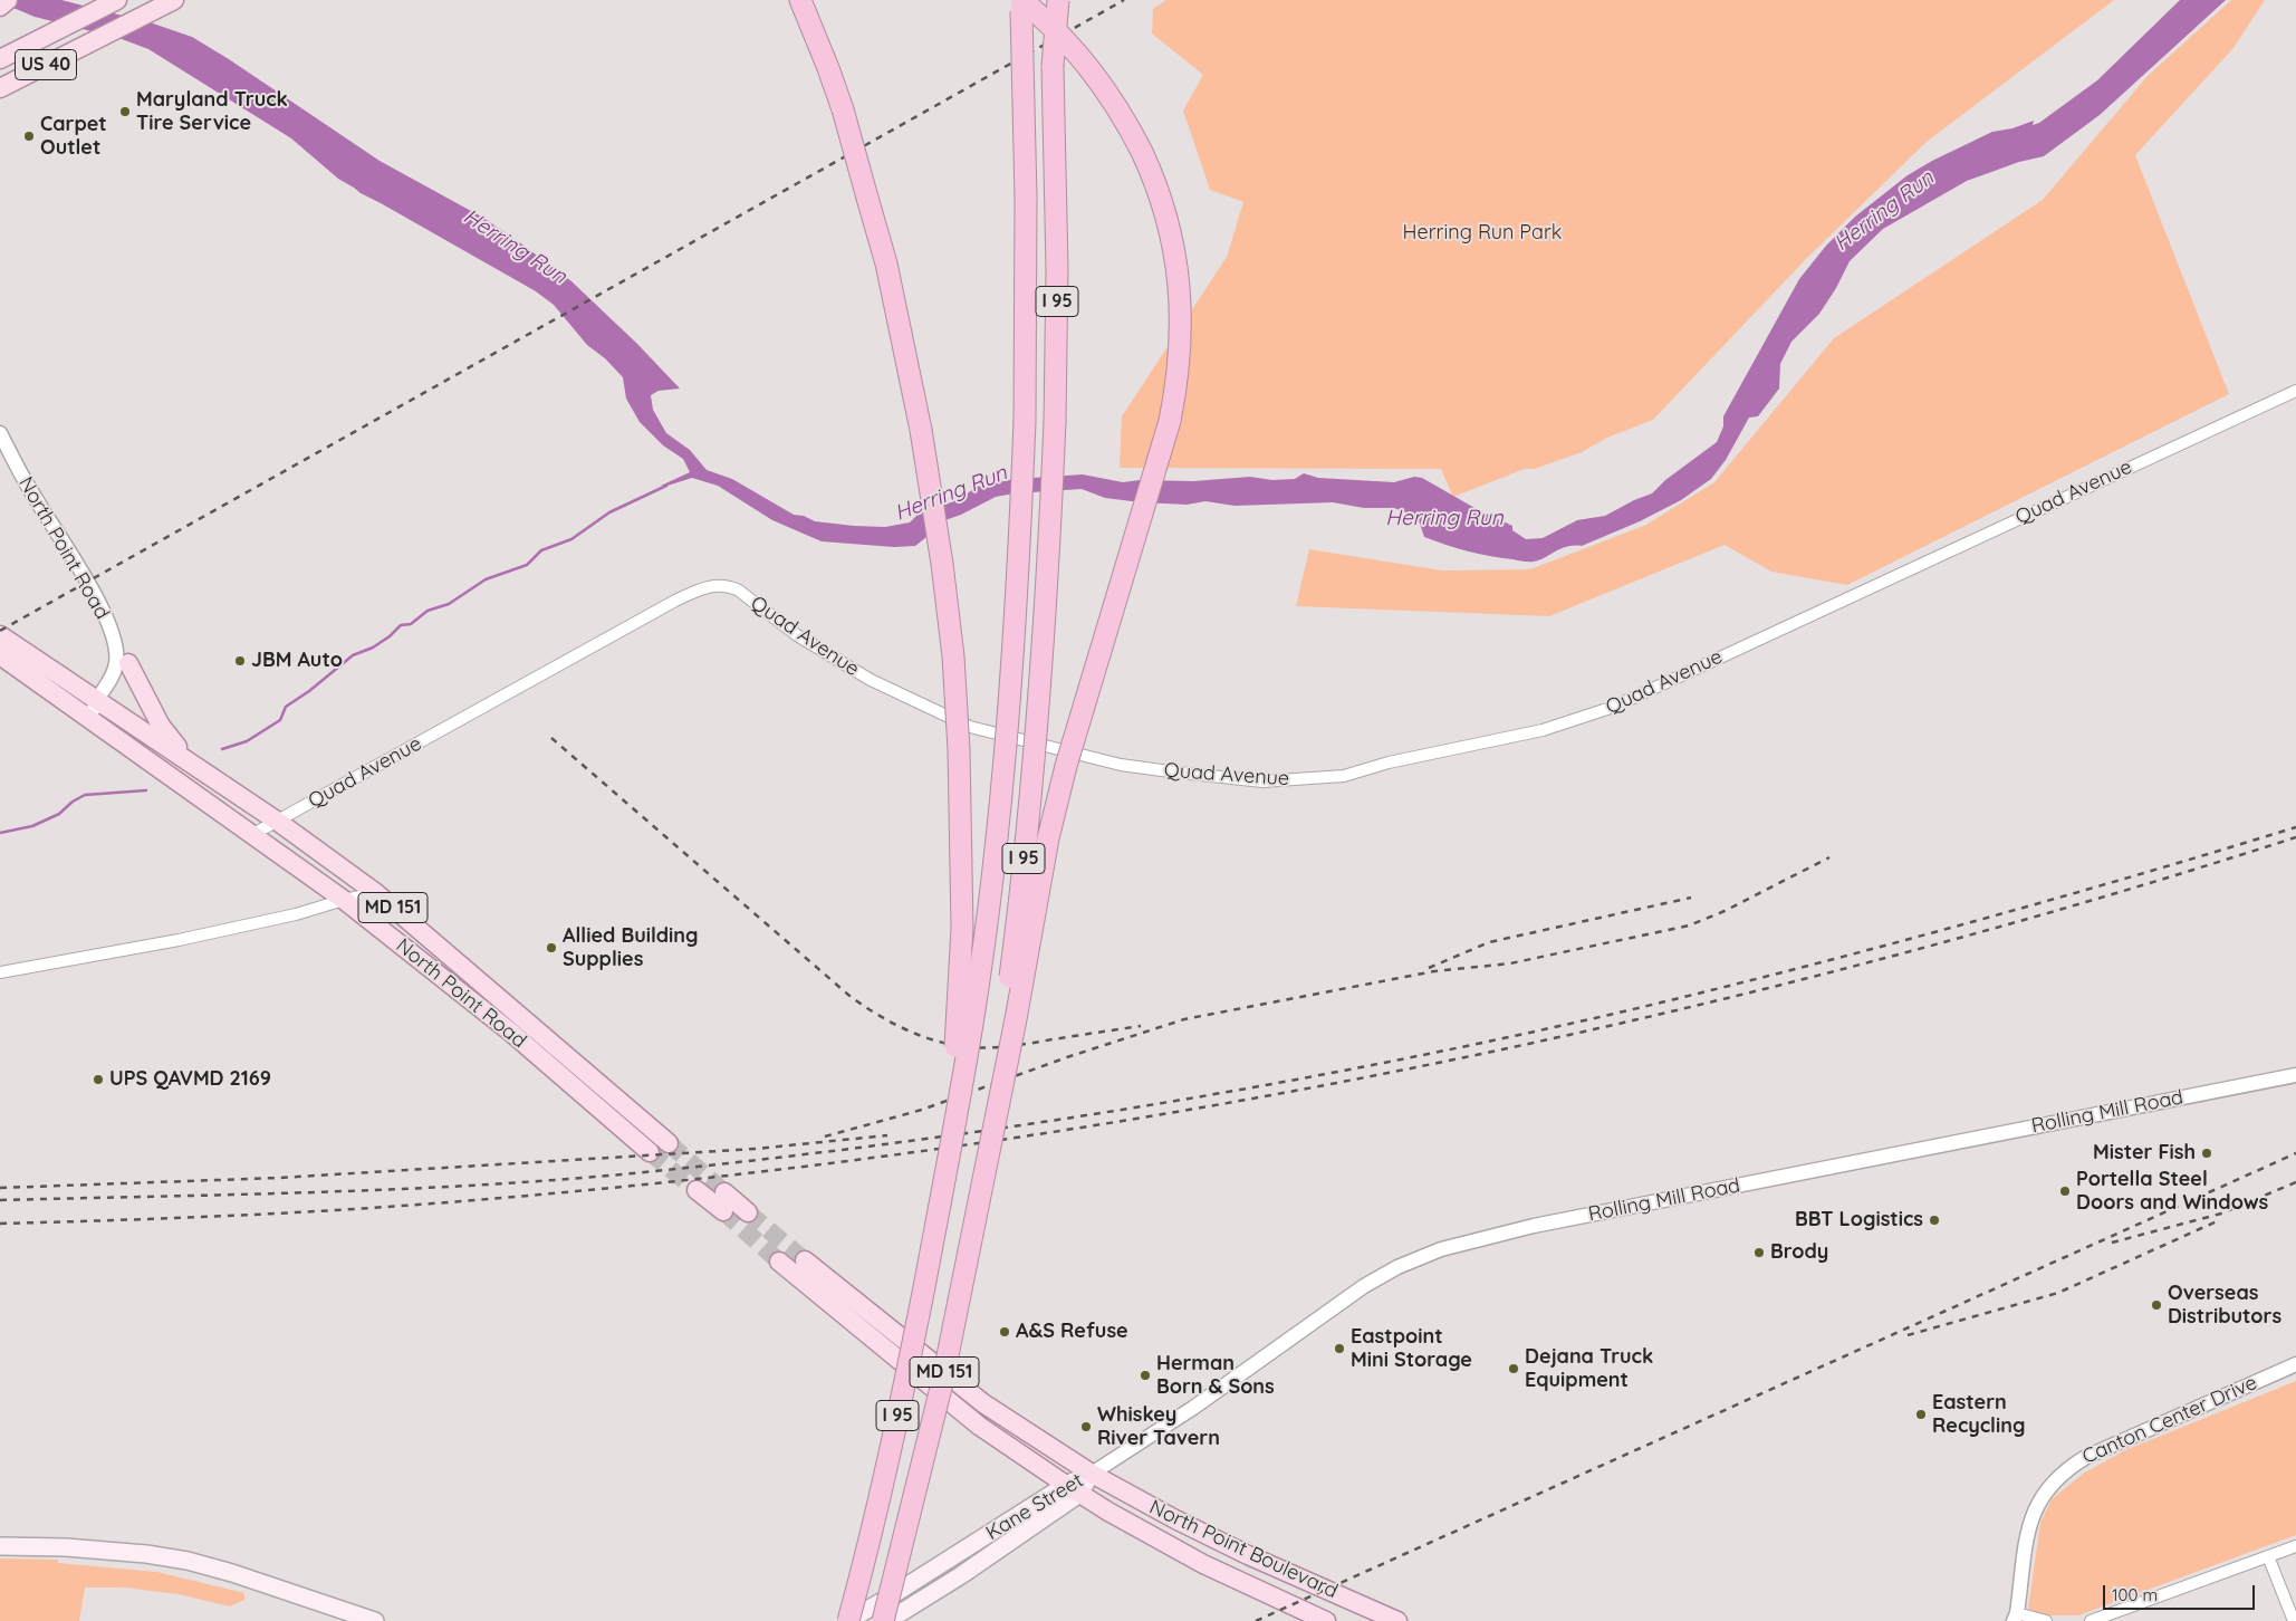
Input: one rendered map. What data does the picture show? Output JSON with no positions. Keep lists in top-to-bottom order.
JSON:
{
  "streets": {
    "highway": ["I 95"],
    "main road": [
      "US 40",
      "North Point Road",
      "MD 151",
      "Kane Street",
      "North Point Boulevard"
    ],
    "street": ["Quad Avenue", "Rolling Mill Road", "Canton Center Drive"]
  },
  "crossings": [
    ["I 95", "Kane Street"],
    ["Quad Avenue", "North Point Road"],
    ["North Point Road", "MD 151"],
    ["MD 151", "Rolling Mill Road"],
    ["MD 151", "Kane Street"],
    ["MD 151", "North Point Boulevard"],
    ["Rolling Mill Road", "Kane Street"],
    ["Rolling Mill Road", "North Point Boulevard"],
    ["Kane Street", "North Point Boulevard"]
  ],
  "water": ["Herring Run"],
  "parks": ["Herring Run Park"],
  "places": [
    "Maryland Truck Tire Service",
    "Carpet Outlet",
    "JBM Auto",
    "Allied Building Supplies",
    "UPS QAVMD 2169",
    "Mister Fish",
    "Portella Steel Doors and Windows",
    "BBT Logistics",
    "Brody",
    "Overseas Distributors",
    "A&S Refuse",
    "Eastpoint Mini Storage",
    "Dejana Truck Equipment",
    "Herman Born & Sons",
    "Eastern Recycling",
    "Whiskey River Tavern"
  ],
  "scale_bar": "100 m"
}
